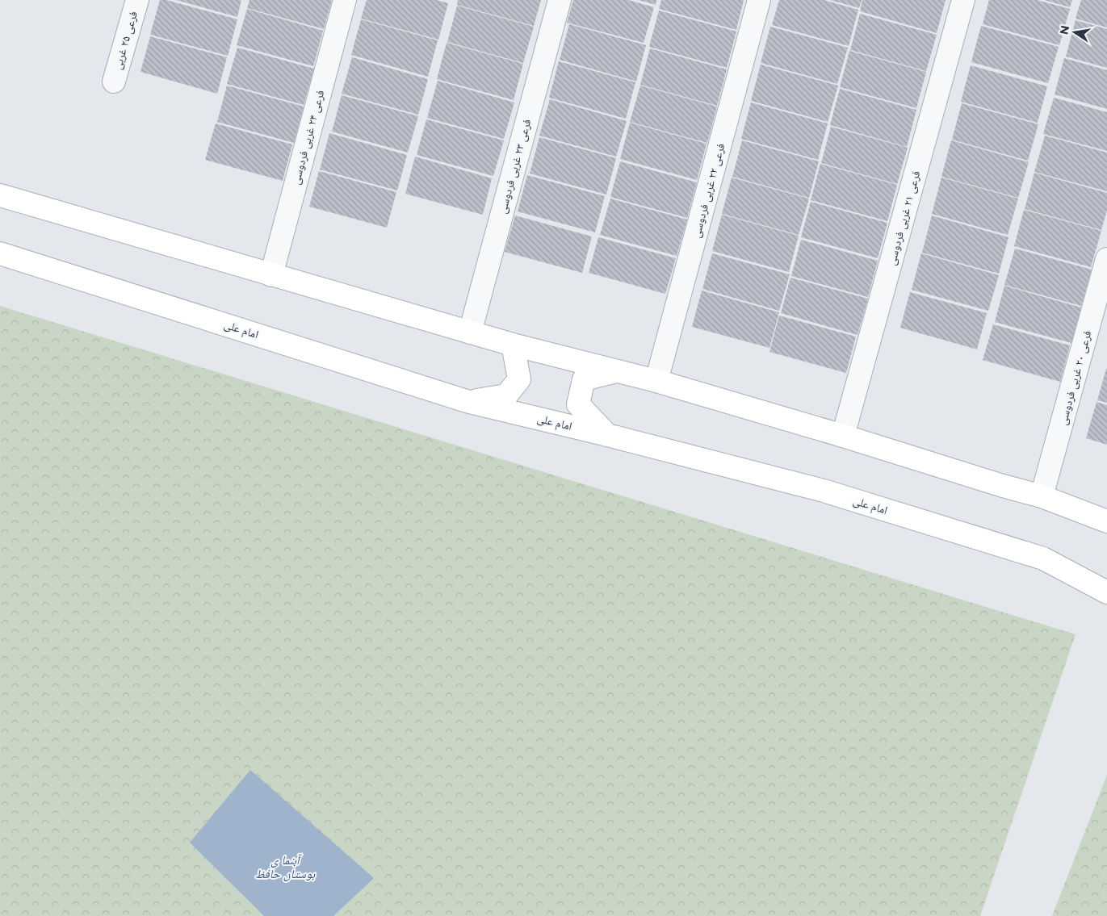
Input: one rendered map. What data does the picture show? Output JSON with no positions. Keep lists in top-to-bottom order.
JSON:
{
  "streets": {
    "main road": ["امام علی"],
    "street": [
      "فرعی ۲۵ غربی",
      "فرعی ۲۴ غربی فردوسی",
      "فرعی ۲۳ غربی فردوسی",
      "فرعی ۲۲ غربی فردوسی",
      "فرعی ۲۱ غربی فردوسی",
      "فرعی ۲۰ غربی فردوسی"
    ]
  },
  "water": ["آبنما ی بوستان حافظ"],
  "north": "left"
}
